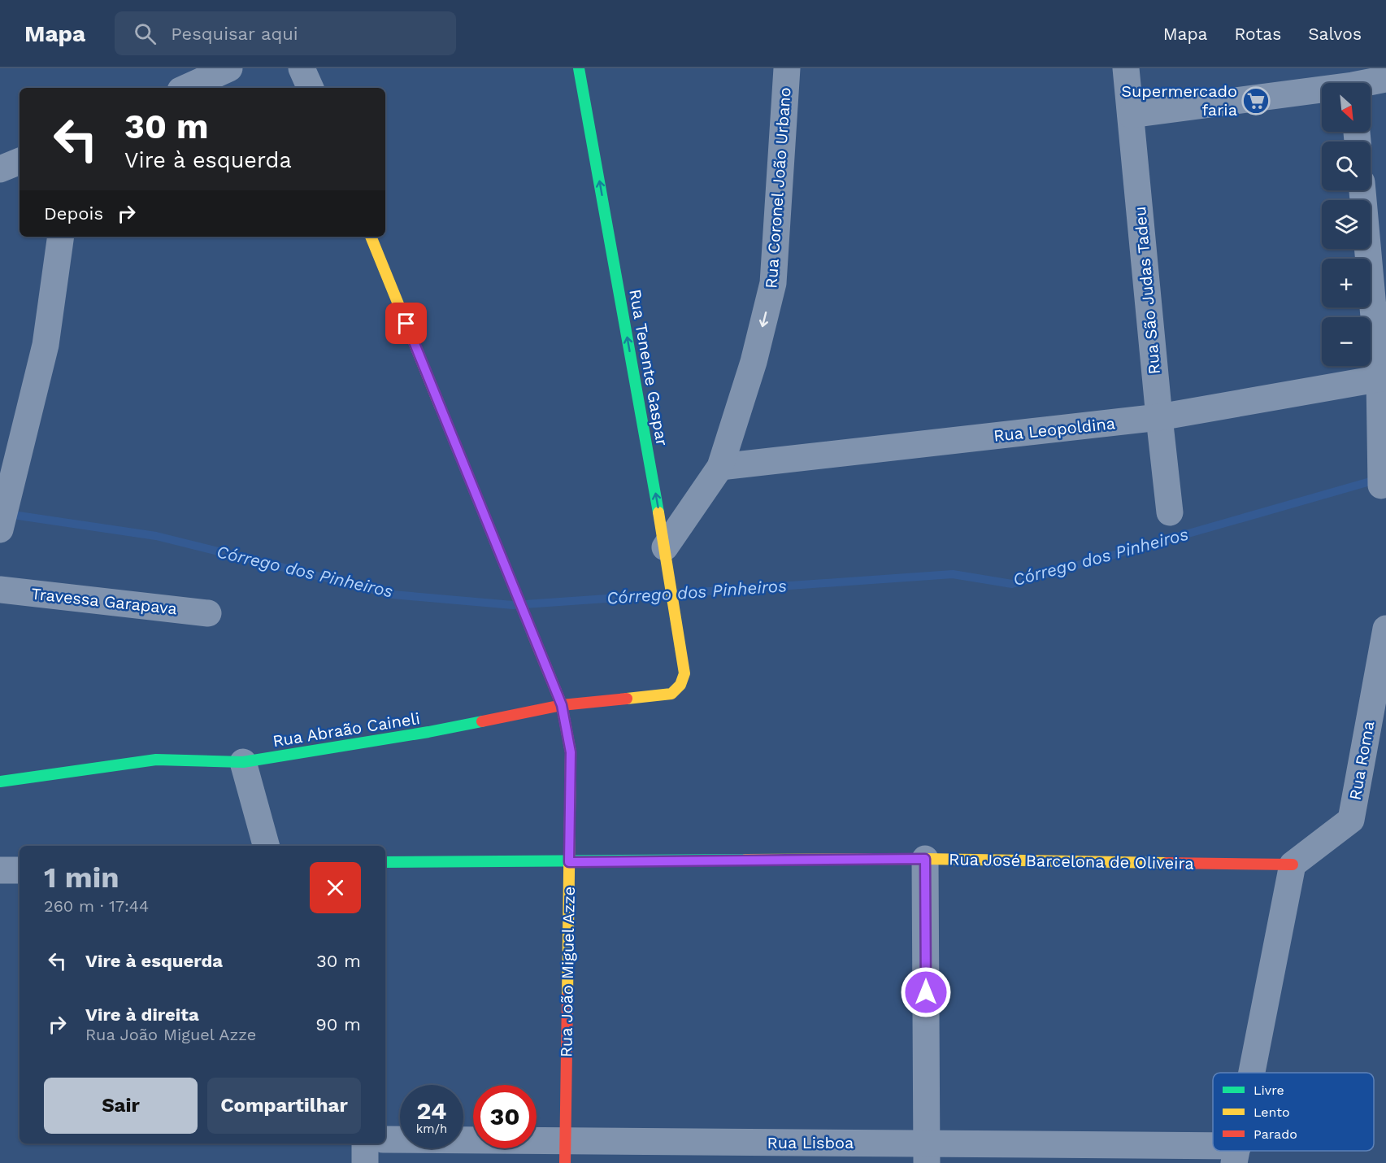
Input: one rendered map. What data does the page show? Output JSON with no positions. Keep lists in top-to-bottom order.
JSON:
{
  "streets": {
    "street": [
      "Rua Coronel João Urbano",
      "Rua São Judas Tadeu",
      "Rua Tenente Gaspar",
      "Rua Leopoldina",
      "Travessa Garapava",
      "Rua Abraão Caineli",
      "Rua Roma",
      "Rua José Barcelona de Oliveira",
      "Rua João Miguel Azze",
      "Rua Lisboa"
    ]
  },
  "crossings": [
    ["Rua Coronel João Urbano", "Rua Tenente Gaspar"],
    ["Rua Coronel João Urbano", "Rua Leopoldina"],
    ["Rua São Judas Tadeu", "Rua Leopoldina"],
    ["Rua Tenente Gaspar", "Rua Abraão Caineli"],
    ["Rua Abraão Caineli", "Rua João Miguel Azze"],
    ["Rua Roma", "Rua José Barcelona de Oliveira"],
    ["Rua José Barcelona de Oliveira", "Rua João Miguel Azze"],
    ["Rua João Miguel Azze", "Rua Lisboa"]
  ],
  "one_way": ["Rua Coronel João Urbano", "Rua Tenente Gaspar"],
  "water": ["Córrego dos Pinheiros"],
  "places": {
    "supermarket": ["Supermercado faria"]
  },
  "legend": ["Livre", "Lento", "Parado"],
  "north": "bottom right",
  "page": {
    "header": "Mapa",
    "search": "Pesquisar aqui",
    "nav": ["Mapa", "Rotas", "Salvos"],
    "map_buttons": ["+", "−"],
    "turn": ["30 m", "Vire à esquerda"],
    "then": "Depois",
    "heading": ["1 min", "260 m · 17:44"],
    "list": [
      {
        "name": "Vire à esquerda",
        "value": "30 m"
      },
      {
        "name": "Vire à direita",
        "note": "Rua João Miguel Azze",
        "value": "90 m"
      }
    ],
    "buttons": ["Sair", "Compartilhar"],
    "speed": "24 km/h",
    "limit": "30"
  }
}
